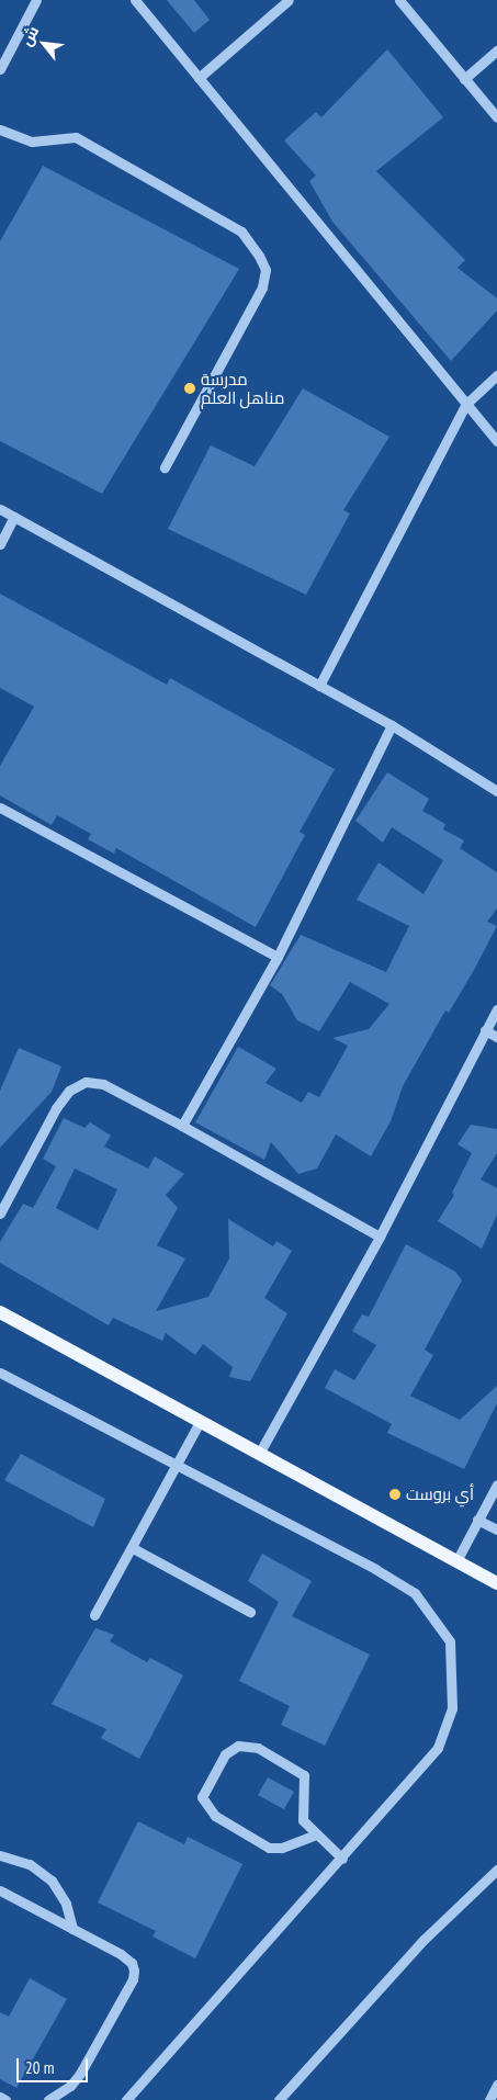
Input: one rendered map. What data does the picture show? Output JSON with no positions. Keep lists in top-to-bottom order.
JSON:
{
  "places": ["مدرسة مناهل العلم", "أي بروست"],
  "scale_bar": "20 m",
  "north": "top left"
}
